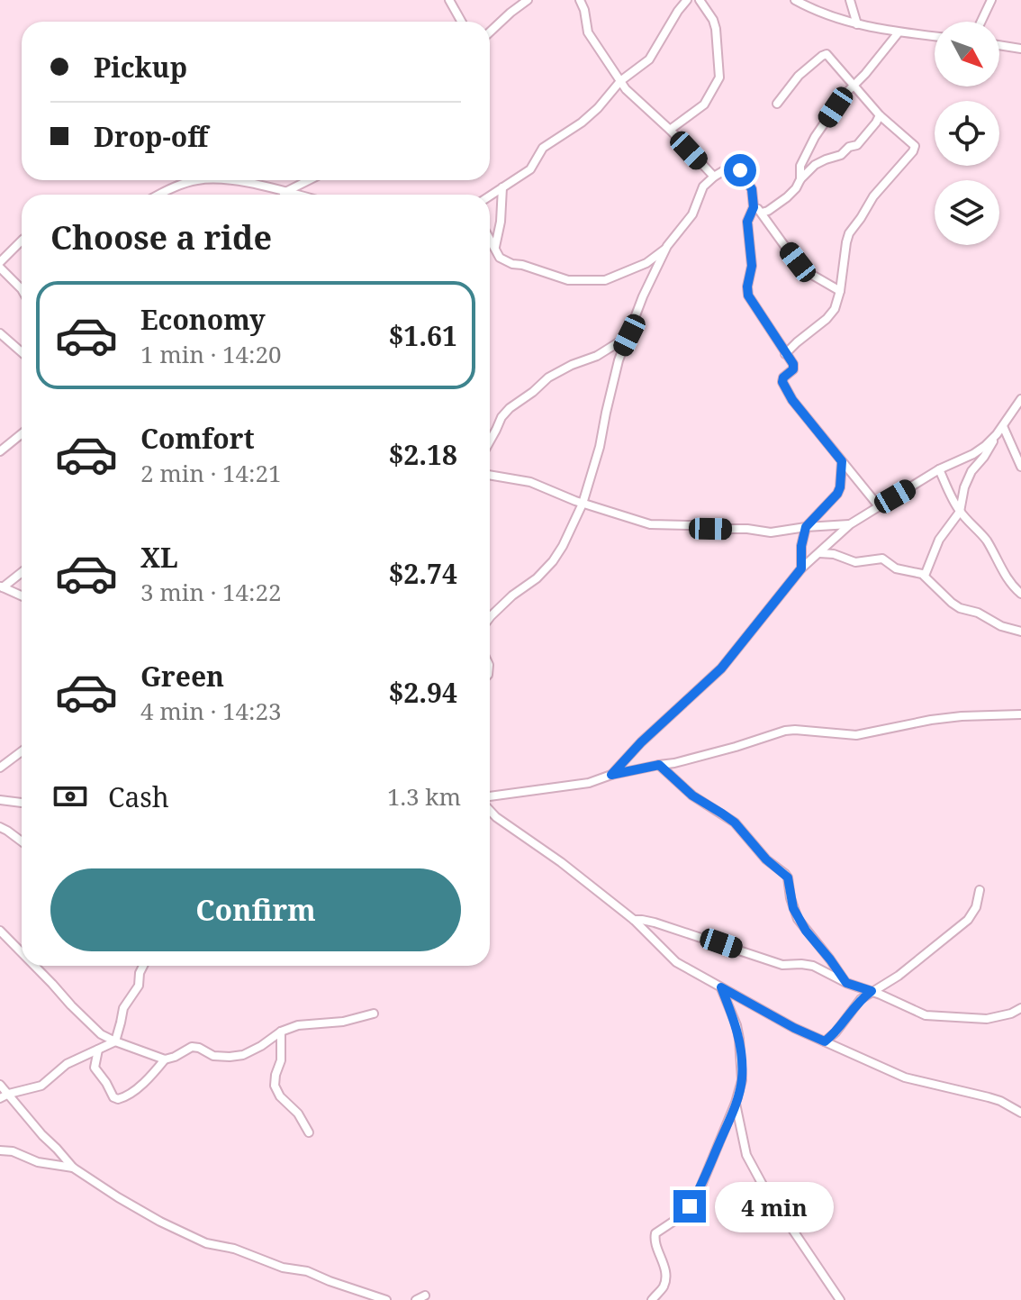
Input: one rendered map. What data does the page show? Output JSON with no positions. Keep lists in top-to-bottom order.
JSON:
{
  "north": "bottom right",
  "page": {
    "banner": ["Pickup", "Drop-off"],
    "heading": "Choose a ride",
    "list": [
      {
        "name": "Economy",
        "note": "1 min · 14:20",
        "value": "$1.61"
      },
      {
        "name": "Comfort",
        "note": "2 min · 14:21",
        "value": "$2.18"
      },
      {
        "name": "XL",
        "note": "3 min · 14:22",
        "value": "$2.74"
      },
      {
        "name": "Green",
        "note": "4 min · 14:23",
        "value": "$2.94"
      }
    ],
    "pay": ["Cash", "1.3 km"],
    "buttons": "Confirm",
    "bubble": "4 min"
  }
}
